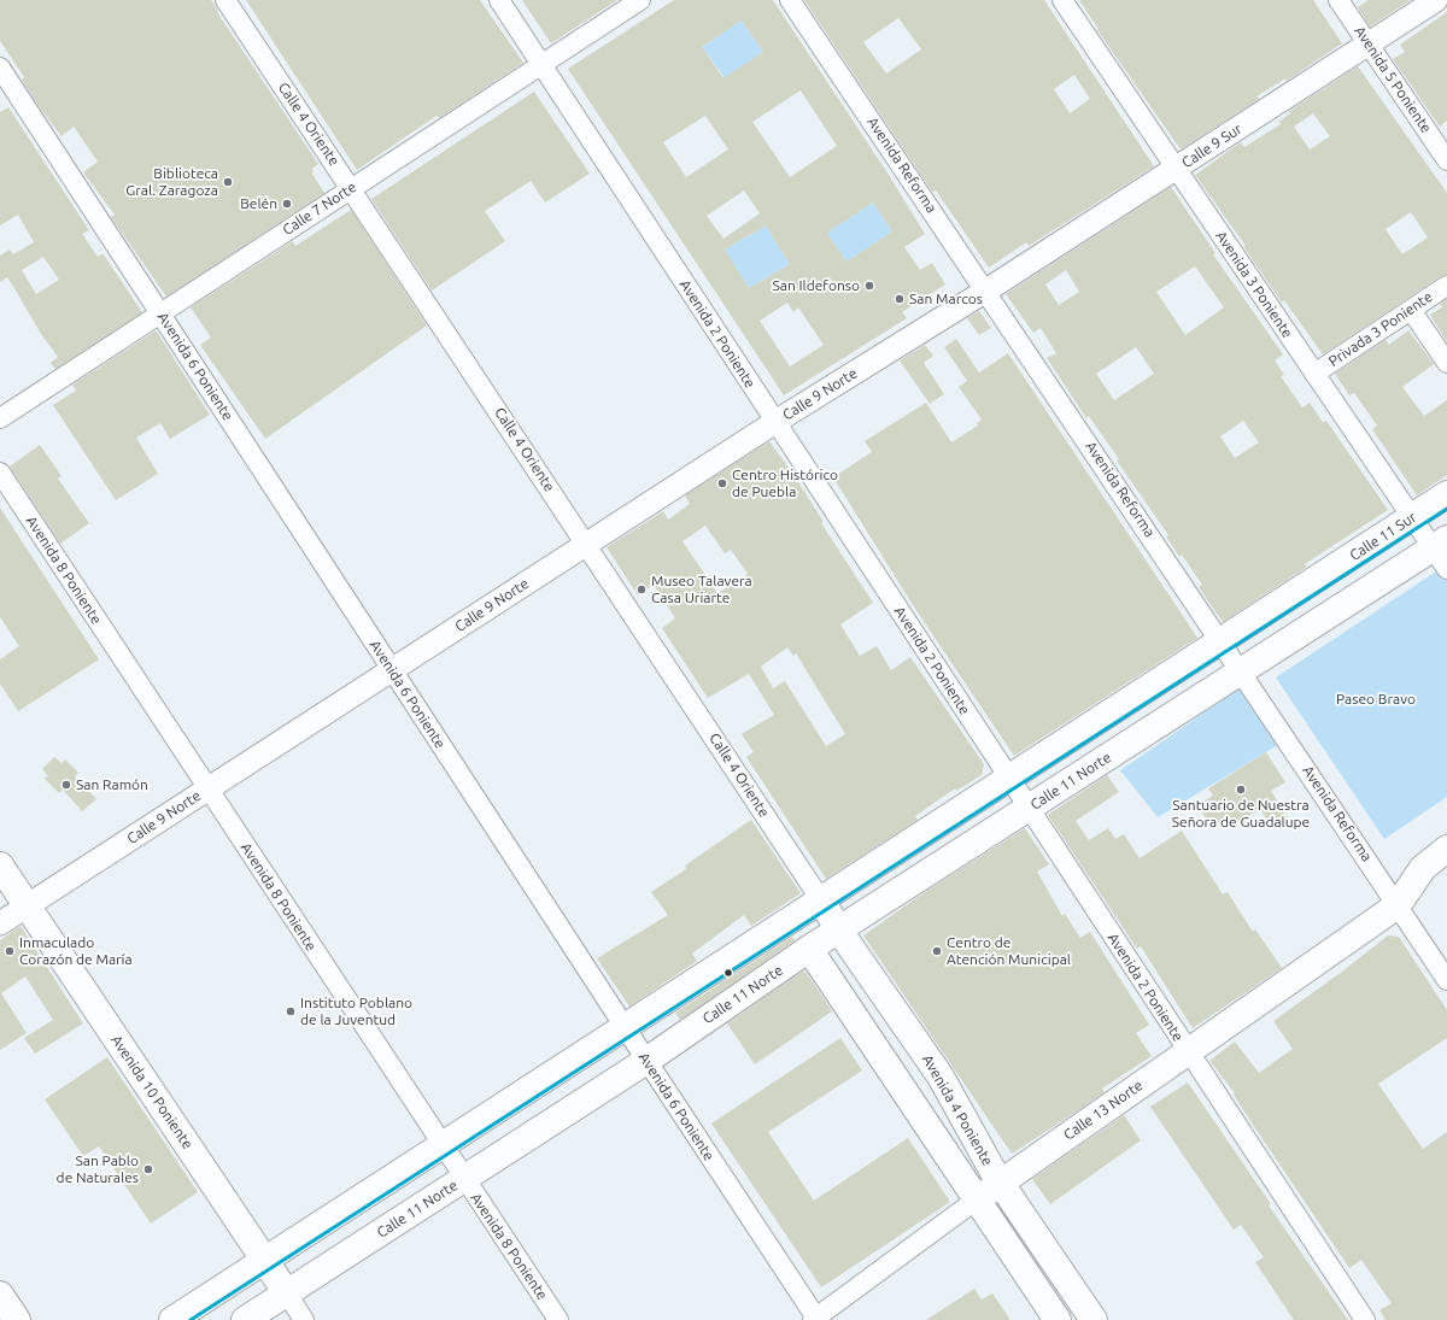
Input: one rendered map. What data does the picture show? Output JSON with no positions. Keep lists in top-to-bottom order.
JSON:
{
  "streets": {
    "main road": [
      "Calle 11 Sur",
      "Calle 11 Norte",
      "Avenida 10 Poniente",
      "Avenida 4 Poniente",
      "Calle 13 Norte"
    ],
    "street": [
      "Avenida 5 Poniente",
      "Calle 4 Oriente",
      "Calle 9 Sur",
      "Avenida Reforma",
      "Calle 7 Norte",
      "Avenida 3 Poniente",
      "Privada 3 Poniente",
      "Avenida 2 Poniente",
      "Avenida 6 Poniente",
      "Calle 9 Norte",
      "Avenida 8 Poniente"
    ]
  },
  "crossings": [
    ["Avenida 5 Poniente", "Calle 9 Sur"],
    ["Calle 4 Oriente", "Calle 7 Norte"],
    ["Calle 4 Oriente", "Calle 9 Norte"],
    ["Calle 4 Oriente", "Avenida 4 Poniente"],
    ["Calle 9 Sur", "Avenida Reforma"],
    ["Calle 9 Sur", "Avenida 3 Poniente"],
    ["Calle 9 Sur", "Calle 9 Norte"],
    ["Avenida Reforma", "Calle 9 Norte"],
    ["Avenida Reforma", "Calle 11 Sur"],
    ["Avenida Reforma", "Calle 11 Norte"],
    ["Avenida Reforma", "Calle 13 Norte"],
    ["Calle 7 Norte", "Avenida 2 Poniente"],
    ["Calle 7 Norte", "Avenida 6 Poniente"],
    ["Avenida 3 Poniente", "Privada 3 Poniente"],
    ["Avenida 3 Poniente", "Calle 11 Sur"],
    ["Avenida 2 Poniente", "Calle 9 Norte"],
    ["Avenida 2 Poniente", "Calle 11 Norte"],
    ["Avenida 2 Poniente", "Calle 13 Norte"],
    ["Avenida 6 Poniente", "Calle 9 Norte"],
    ["Avenida 6 Poniente", "Calle 11 Norte"],
    ["Avenida 6 Poniente", "Calle 13 Norte"],
    ["Calle 9 Norte", "Avenida 8 Poniente"],
    ["Calle 9 Norte", "Avenida 10 Poniente"],
    ["Avenida 8 Poniente", "Calle 11 Norte"],
    ["Calle 11 Norte", "Avenida 10 Poniente"],
    ["Calle 11 Norte", "Avenida 4 Poniente"],
    ["Avenida 4 Poniente", "Calle 13 Norte"]
  ],
  "parks": ["Paseo Bravo"],
  "places": [
    "Biblioteca Gral. Zaragoza",
    "Belén",
    "San Ildefonso",
    "San Marcos",
    "Centro Histórico de Puebla",
    "Museo Talavera Casa Uriarte",
    "San Ramón",
    "Santuario de Nuestra Señora de Guadalupe",
    "Inmaculado Corazón de María",
    "Centro de Atención Municipal",
    "Instituto Poblano de la Juventud",
    "San Pablo de Naturales"
  ]
}
